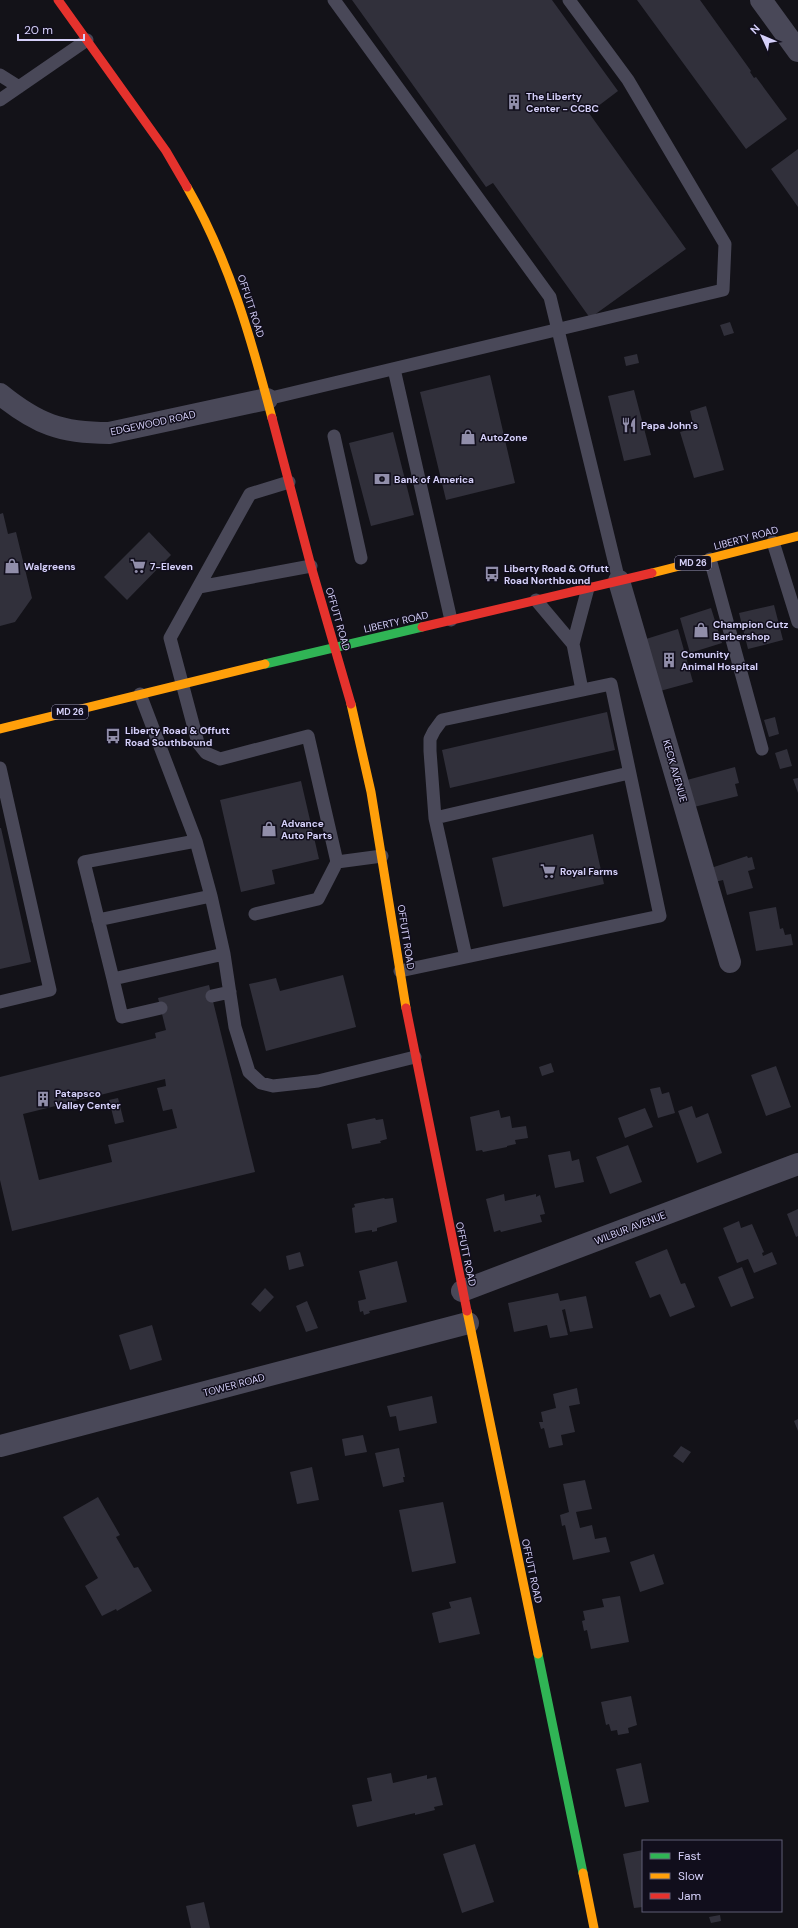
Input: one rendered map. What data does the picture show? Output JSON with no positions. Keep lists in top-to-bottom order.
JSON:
{
  "streets": {
    "street": [
      "OFFUTT ROAD",
      "EDGEWOOD ROAD",
      "LIBERTY ROAD",
      "MD 26",
      "KECK AVENUE",
      "WILBUR AVENUE",
      "TOWER ROAD"
    ]
  },
  "crossings": [
    ["OFFUTT ROAD", "EDGEWOOD ROAD"],
    ["OFFUTT ROAD", "LIBERTY ROAD"],
    ["OFFUTT ROAD", "WILBUR AVENUE"],
    ["OFFUTT ROAD", "TOWER ROAD"],
    ["LIBERTY ROAD", "KECK AVENUE"]
  ],
  "places": {
    "building": ["The Liberty Center - CCBC", "Comunity Animal Hospital", "Patapsco Valley Center"],
    "restaurant": ["Papa John's"],
    "shop": [
      "AutoZone",
      "Walgreens",
      "Champion Cutz Barbershop",
      "Advance Auto Parts"
    ],
    "bank": ["Bank of America"],
    "supermarket": ["7-Eleven", "Royal Farms"],
    "bus stop": ["Liberty Road & Offutt Road Northbound", "Liberty Road & Offutt Road Southbound"]
  },
  "legend": ["Fast", "Slow", "Jam"],
  "scale_bar": "20 m",
  "north": "top left"
}
